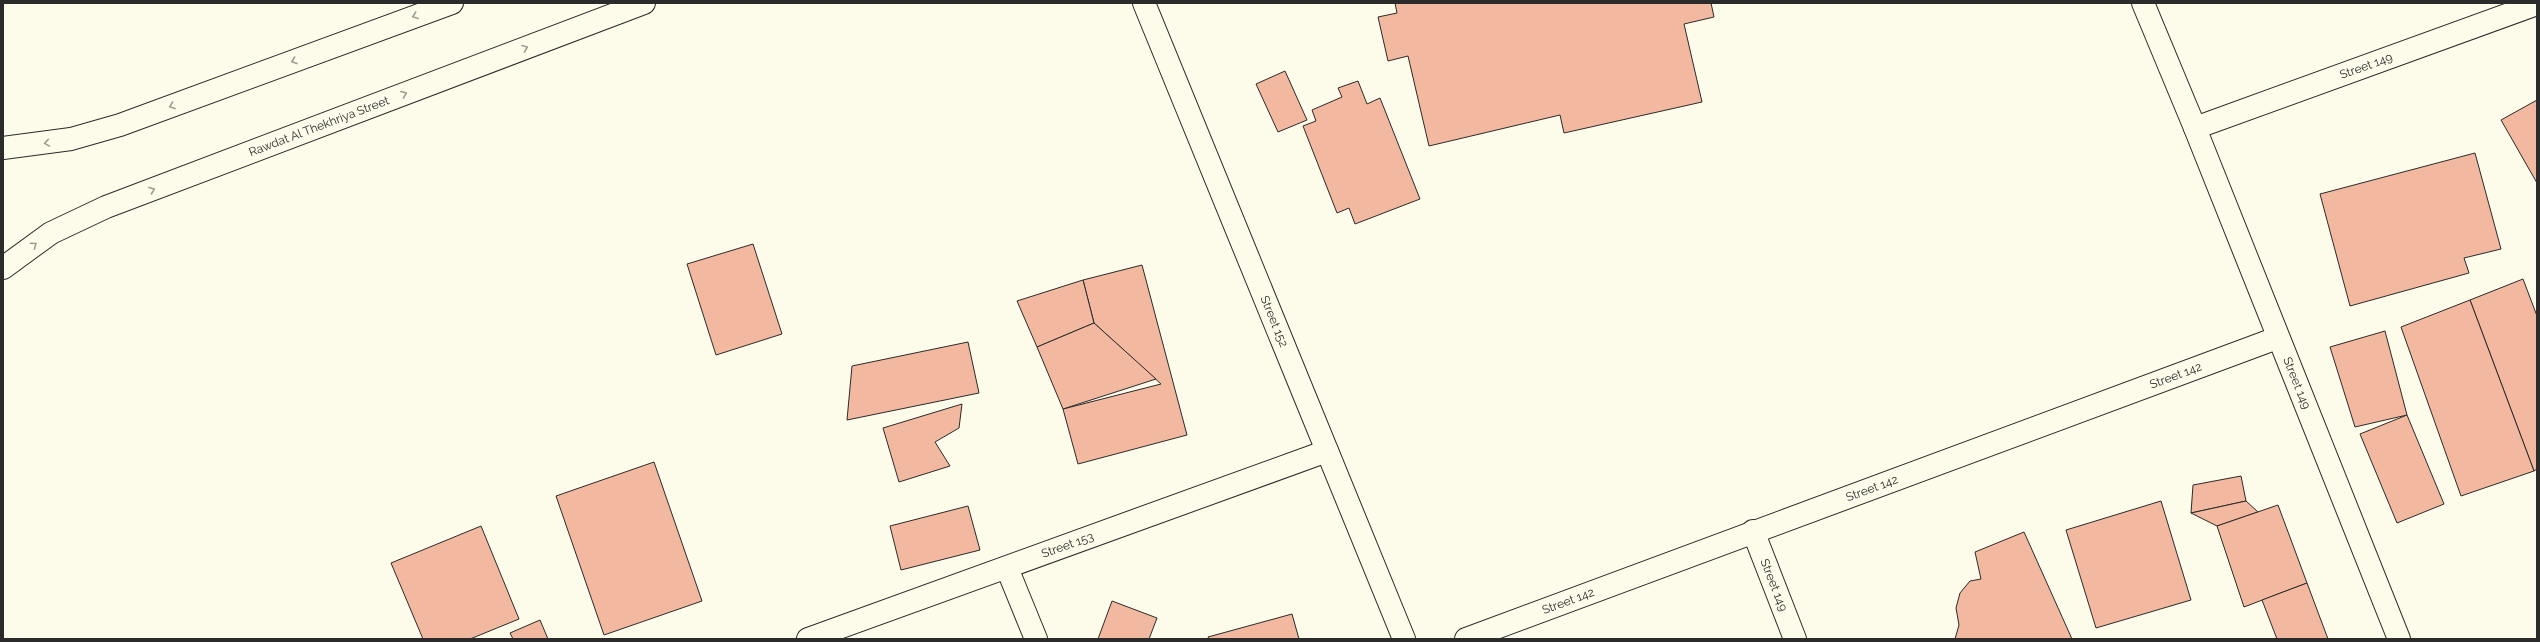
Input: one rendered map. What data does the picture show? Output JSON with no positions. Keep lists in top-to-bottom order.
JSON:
{
  "streets": {
    "street": [
      "Street 149",
      "Rawdat Al Thekhriya Street",
      "Street 152",
      "Street 142",
      "Street 153"
    ]
  },
  "crossings": [
    ["Street 149", "Street 142"],
    ["Street 152", "Street 153"]
  ]
}
